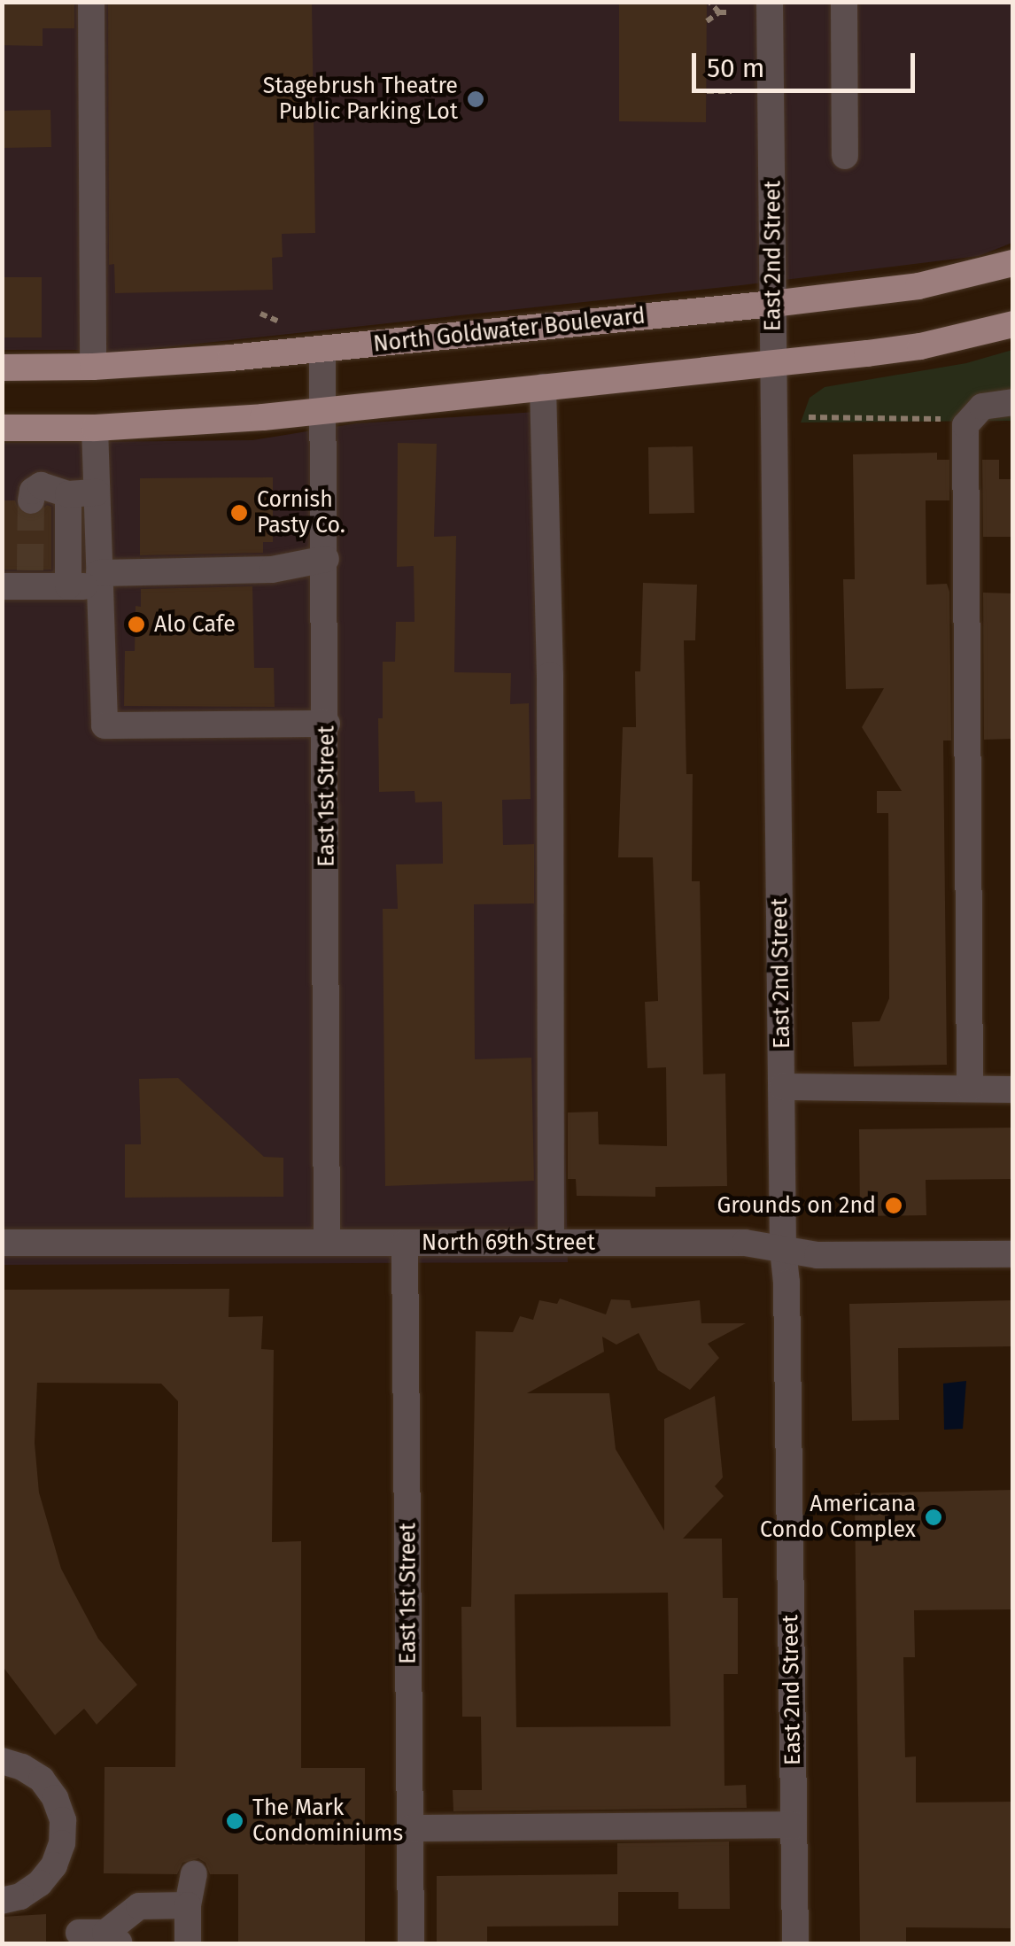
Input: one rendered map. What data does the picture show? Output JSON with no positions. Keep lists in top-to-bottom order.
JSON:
{
  "streets": {
    "main road": ["North Goldwater Boulevard"],
    "street": ["East 2nd Street", "East 1st Street", "North 69th Street"]
  },
  "crossings": [
    ["East 2nd Street", "North Goldwater Boulevard"],
    ["East 2nd Street", "North 69th Street"],
    ["North Goldwater Boulevard", "East 1st Street"],
    ["East 1st Street", "North 69th Street"]
  ],
  "places": [
    "Stagebrush Theatre Public Parking Lot",
    "Cornish Pasty Co.",
    "Alo Cafe",
    "Grounds on 2nd",
    "Americana Condo Complex",
    "The Mark Condominiums"
  ],
  "scale_bar": "50 m"
}
